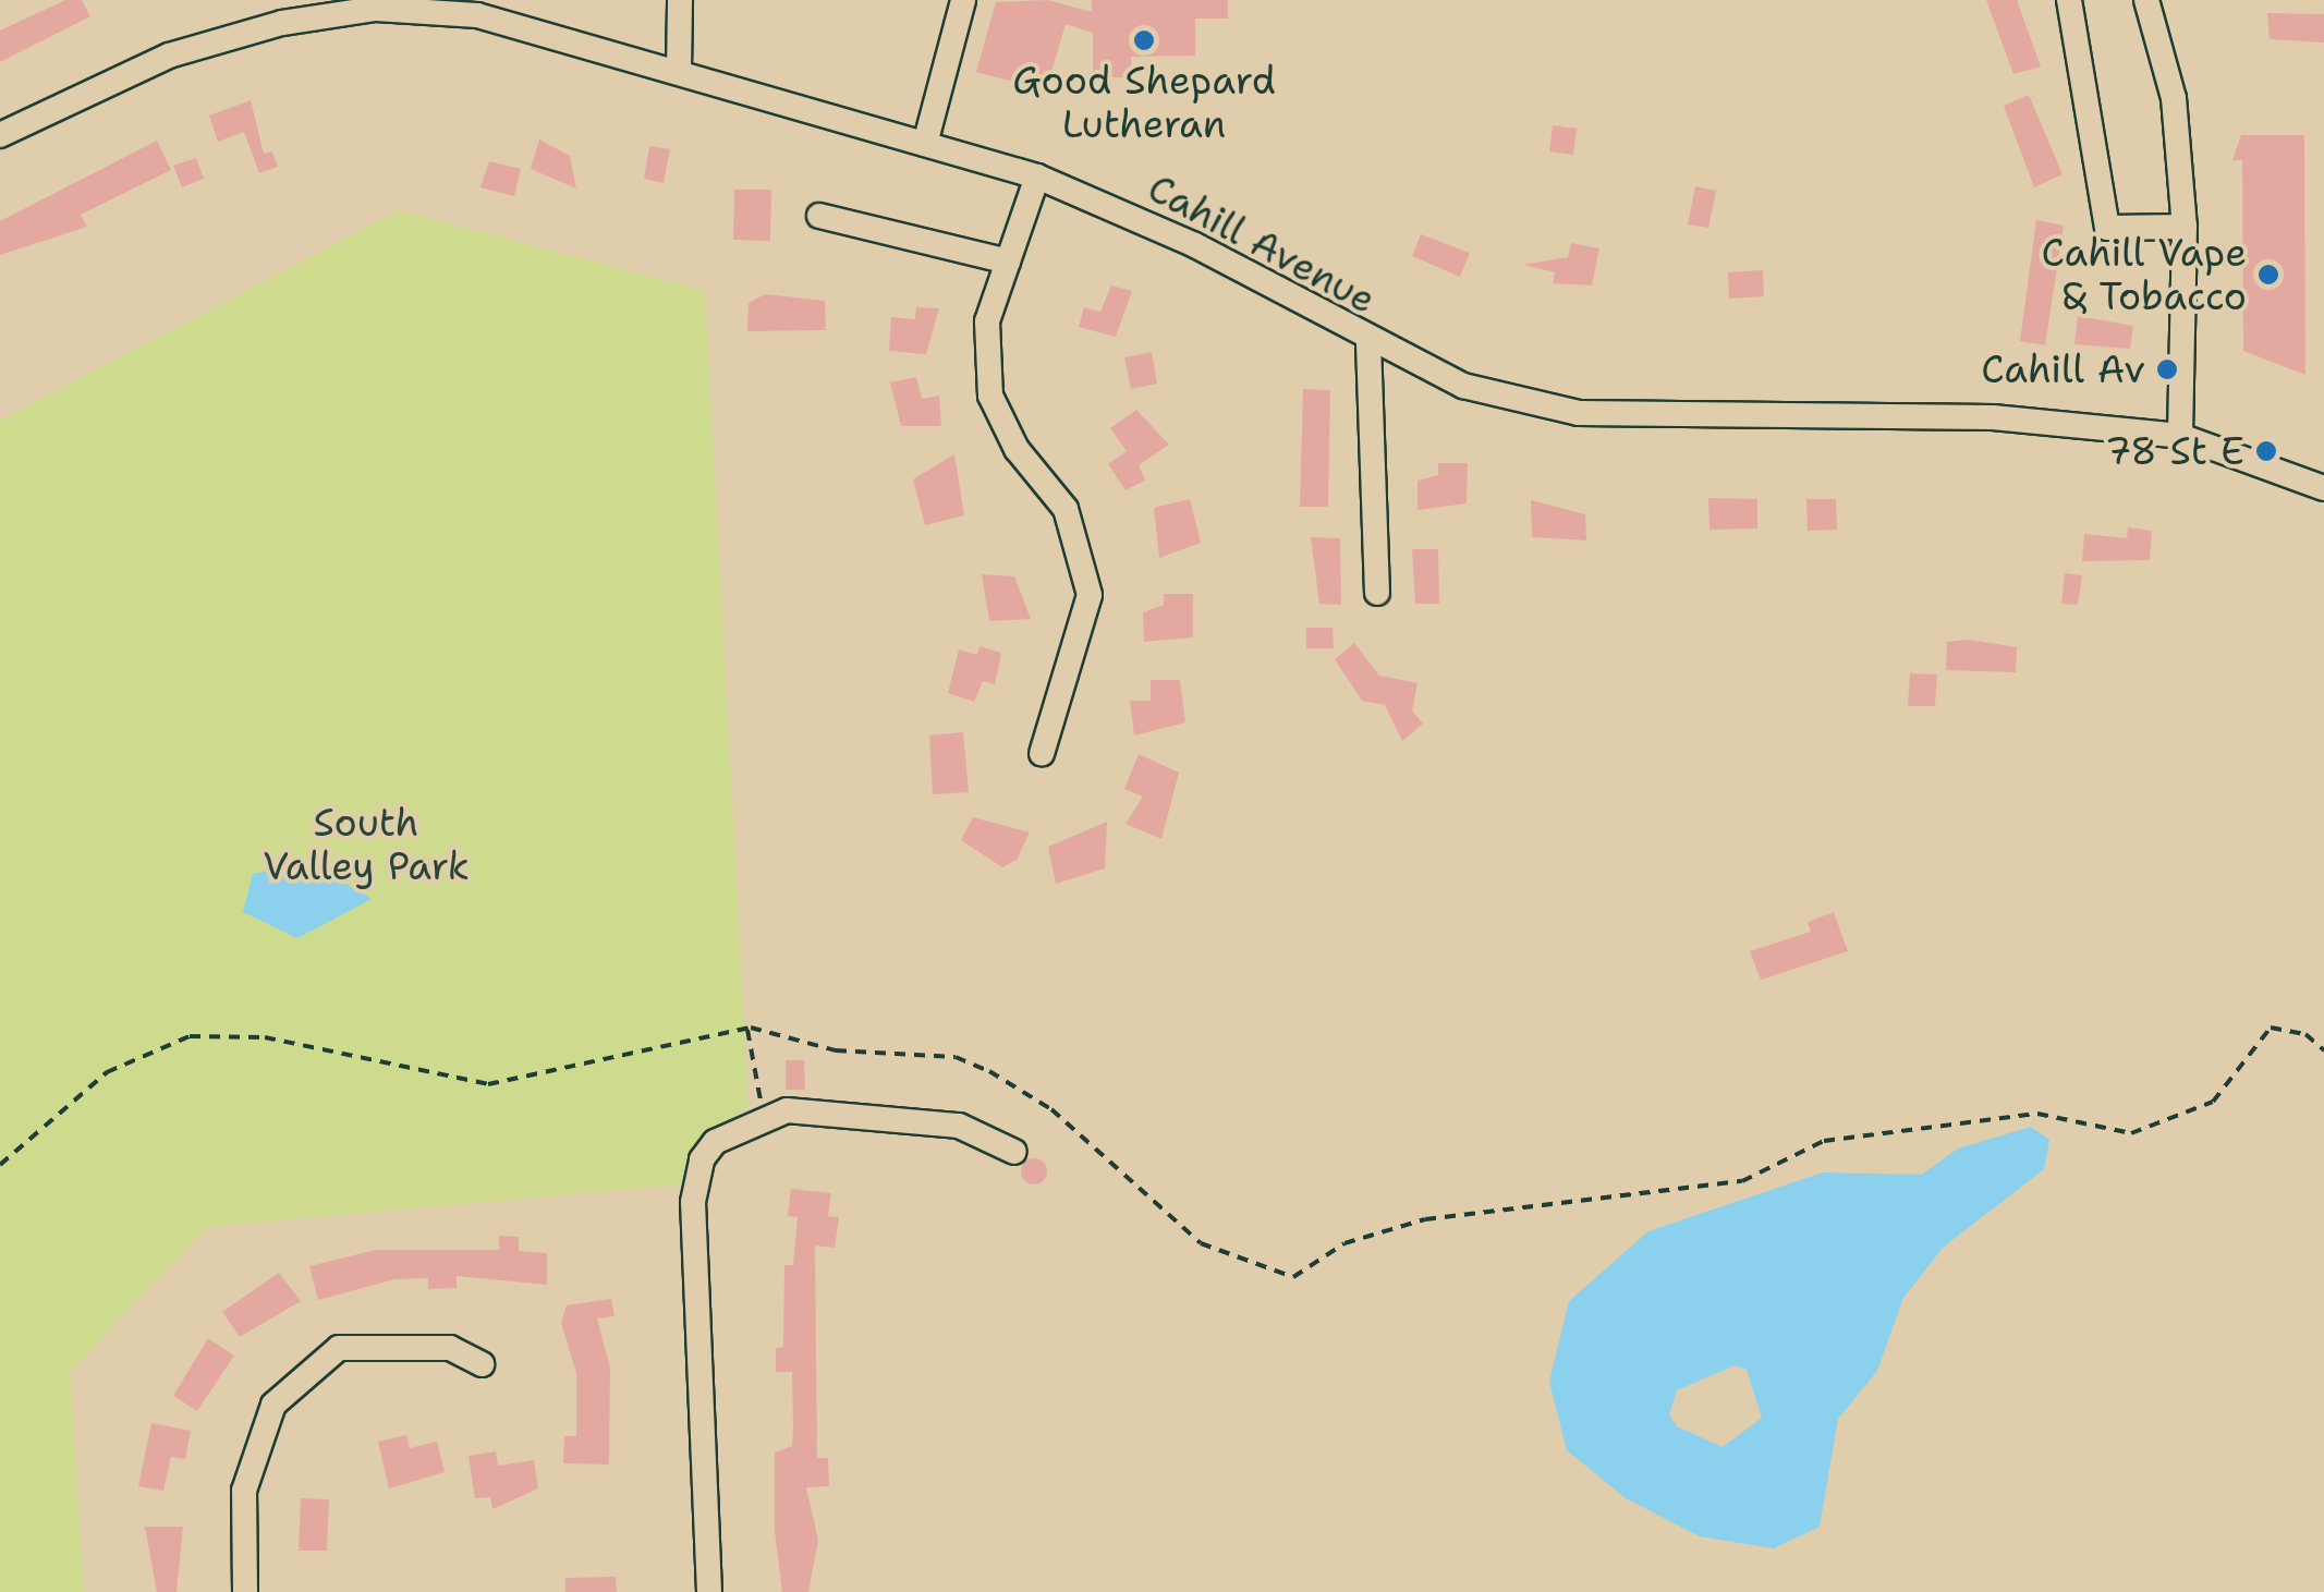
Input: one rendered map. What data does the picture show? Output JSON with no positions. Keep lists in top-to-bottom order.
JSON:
{
  "streets": {
    "street": ["Cahill Avenue"]
  },
  "parks": ["South Valley Park"],
  "places": [
    "Good Shepard Lutheran",
    "Cahill Vape & Tobacco",
    "Cahill Av",
    "78 St E"
  ]
}
